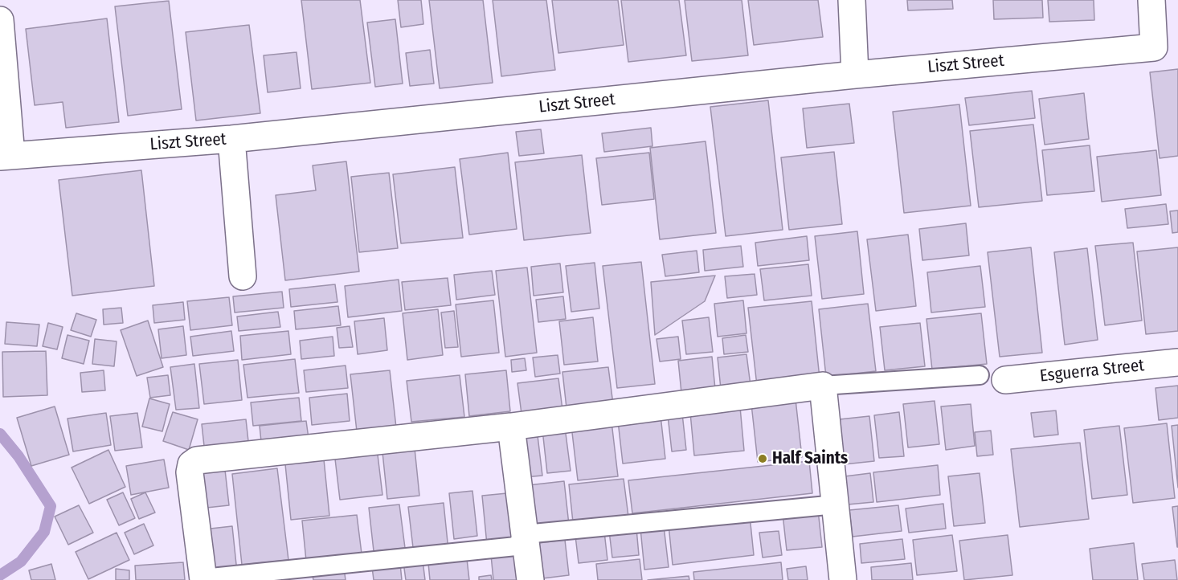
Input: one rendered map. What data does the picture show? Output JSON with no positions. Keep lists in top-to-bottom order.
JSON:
{
  "streets": {
    "street": ["Liszt Street", "Esguerra Street"]
  },
  "places": ["Half Saints"]
}
